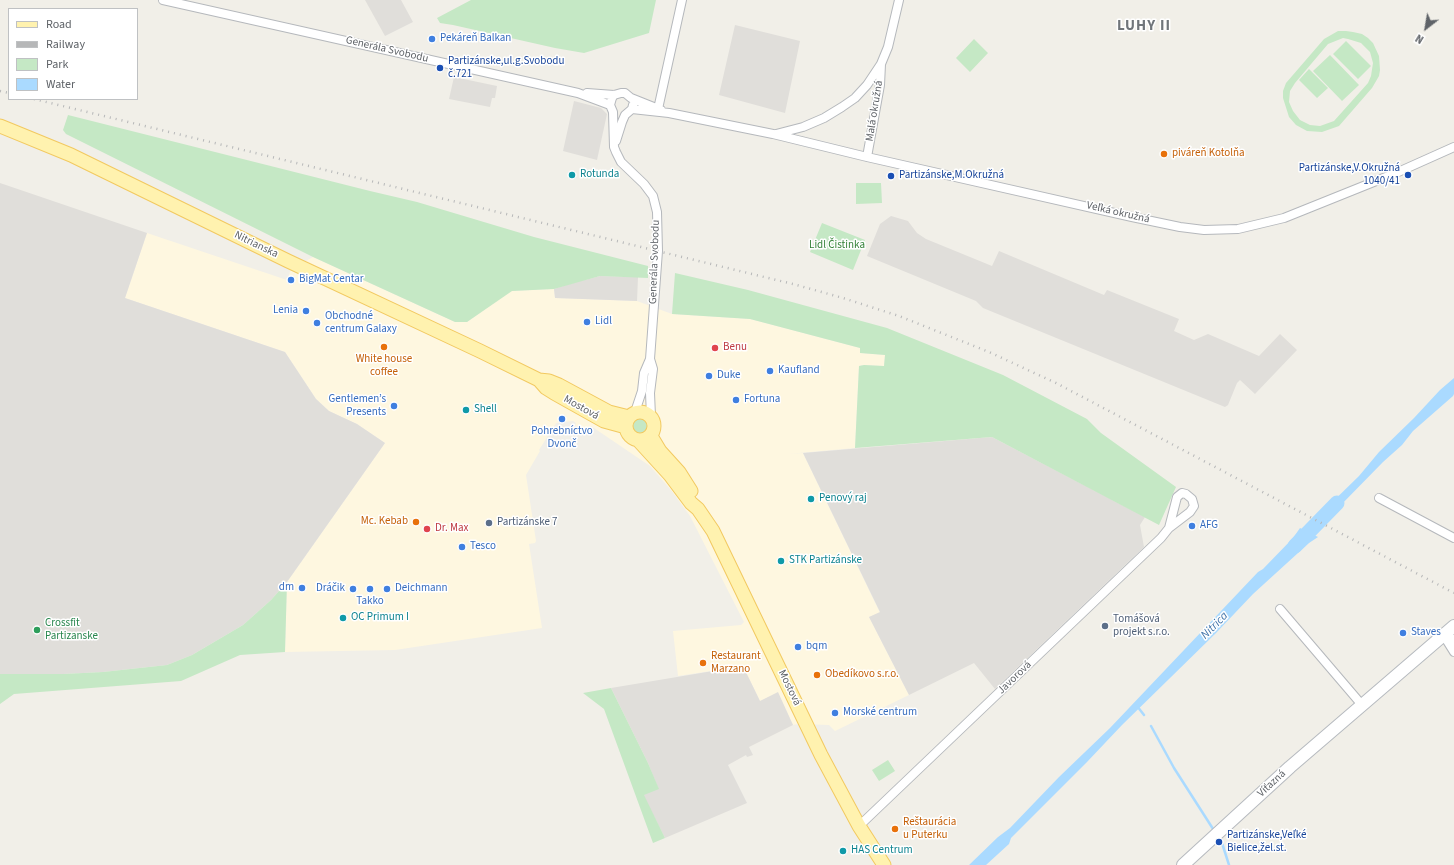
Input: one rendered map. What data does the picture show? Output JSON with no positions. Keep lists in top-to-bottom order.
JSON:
{
  "streets": {
    "main road": ["Nitrianska", "Mostová", "Víťazná"],
    "street": [
      "Generála Svobodu",
      "Malá okružná",
      "Veľká okružná",
      "Javorová"
    ]
  },
  "crossings": [
    ["Generála Svobodu", "Mostová"],
    ["Malá okružná", "Veľká okružná"],
    ["Nitrianska", "Mostová"],
    ["Mostová", "Javorová"]
  ],
  "districts": ["LUHY II"],
  "water": ["Nitrica"],
  "parks": ["Lidl Čistinka"],
  "places": [
    "Pekáreň Balkan",
    "Partizánske,ul.g.Svobodu č.721",
    "piváreň Kotolňa",
    "Rotunda",
    "Partizánske,V.Okružná 1040/41",
    "Partizánske,M.Okružná",
    "BigMat Centar",
    "Lenia",
    "Lidl",
    "Obchodné centrum Galaxy",
    "White house coffee",
    "Benu",
    "Kaufland",
    "Duke",
    "Fortuna",
    "Gentlemen’s Presents",
    "Shell",
    "Pohrebníctvo Dvonč",
    "Penový raj",
    "Mc. Kebab",
    "Partizánske 7",
    "AFG",
    "Dr. Max",
    "Tesco",
    "STK Partizánske",
    "dm",
    "Dráčik",
    "Takko",
    "Deichmann",
    "OC Primum I",
    "Tomášová projekt s.r.o.",
    "Crossfit Partizanske",
    "Staves",
    "bqm",
    "Restaurant Marzano",
    "Obedíkovo s.r.o.",
    "Morské centrum",
    "Reštaurácia u Puterku",
    "Partizánske,Veľké Bielice,žel.st.",
    "HAS Centrum"
  ],
  "legend": [
    "Road",
    "Railway",
    "Park",
    "Water"
  ],
  "north": "bottom left"
}
